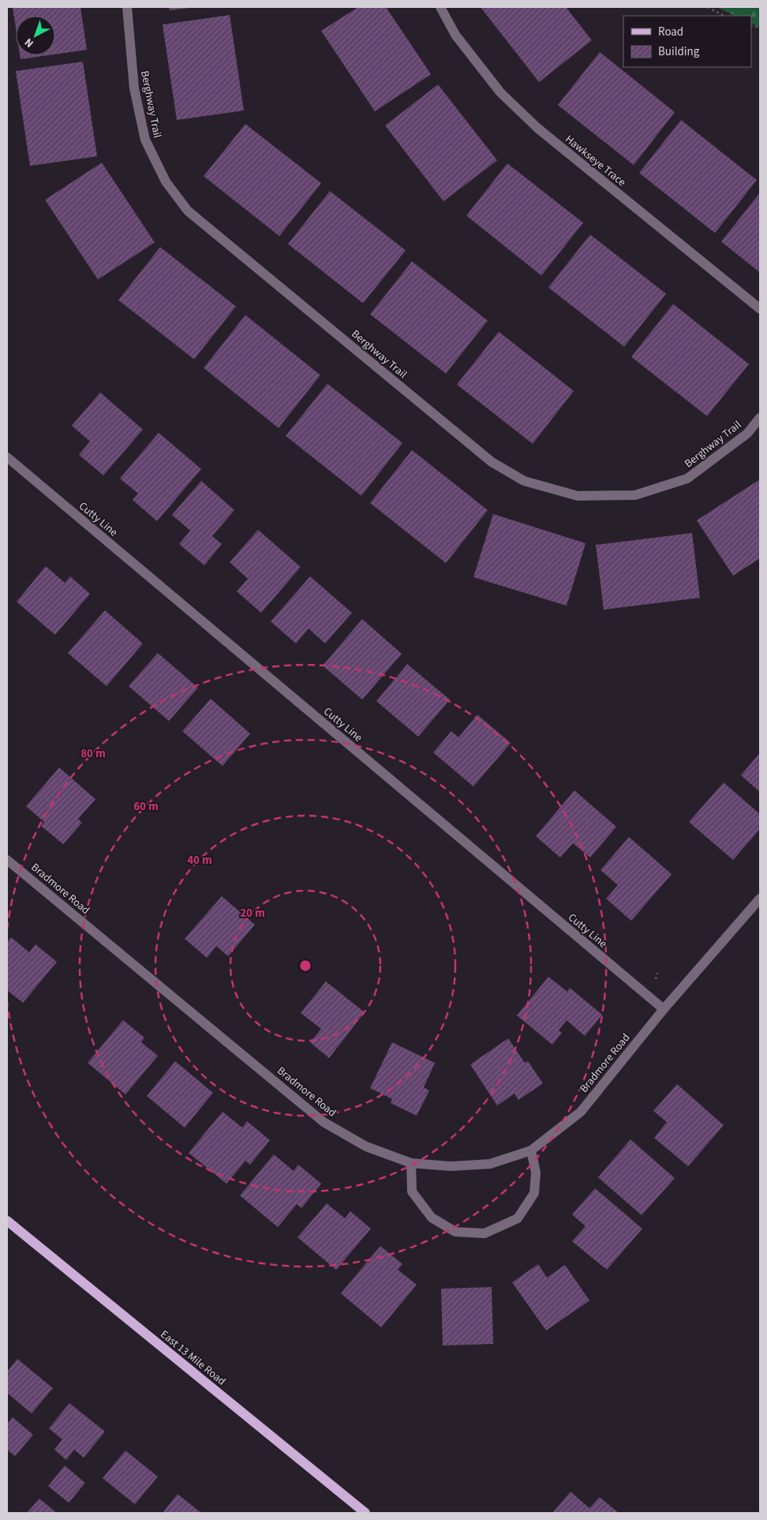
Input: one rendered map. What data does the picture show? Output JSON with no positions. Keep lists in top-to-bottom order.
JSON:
{
  "streets": {
    "main road": ["East 13 Mile Road"],
    "street": [
      "Berghway Trail",
      "Hawkseye Trace",
      "Cutty Line",
      "Bradmore Road"
    ]
  },
  "crossings": [
    ["Cutty Line", "Bradmore Road"]
  ],
  "legend": ["Road", "Building"],
  "north": "bottom left",
  "rings": [
    "80 m",
    "60 m",
    "40 m",
    "20 m"
  ]
}
